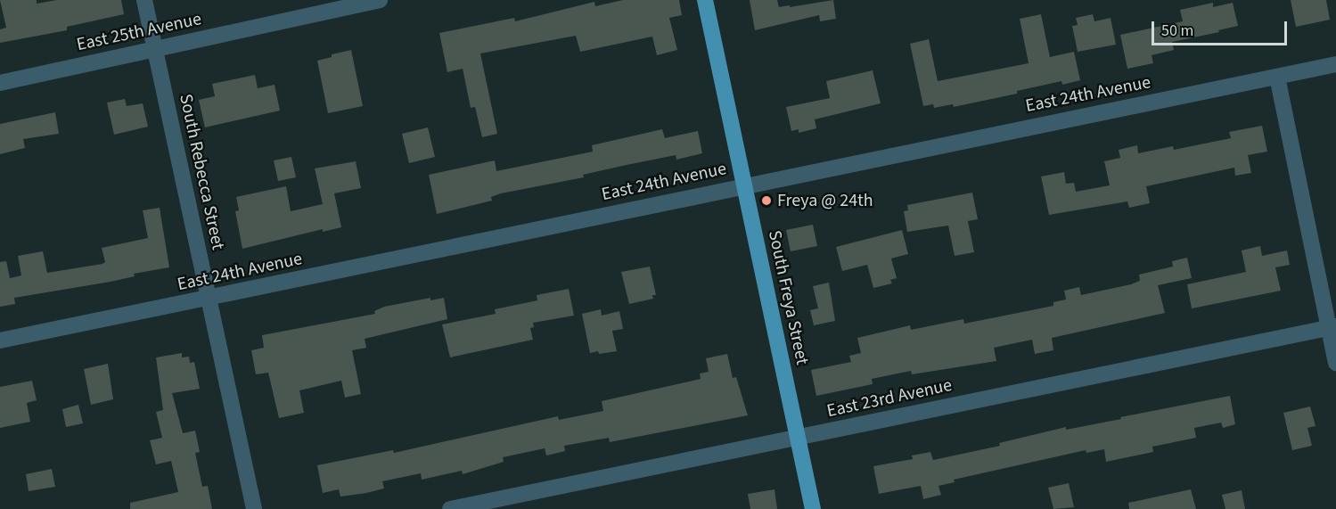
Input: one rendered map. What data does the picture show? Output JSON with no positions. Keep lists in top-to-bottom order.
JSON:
{
  "streets": {
    "main road": ["South Freya Street"],
    "street": [
      "East 25th Avenue",
      "East 24th Avenue",
      "South Rebecca Street",
      "East 23rd Avenue"
    ]
  },
  "crossings": [
    ["East 25th Avenue", "South Rebecca Street"],
    ["East 24th Avenue", "South Rebecca Street"],
    ["East 24th Avenue", "South Freya Street"],
    ["South Freya Street", "East 23rd Avenue"]
  ],
  "places": ["Freya @ 24th"],
  "scale_bar": "50 m"
}
